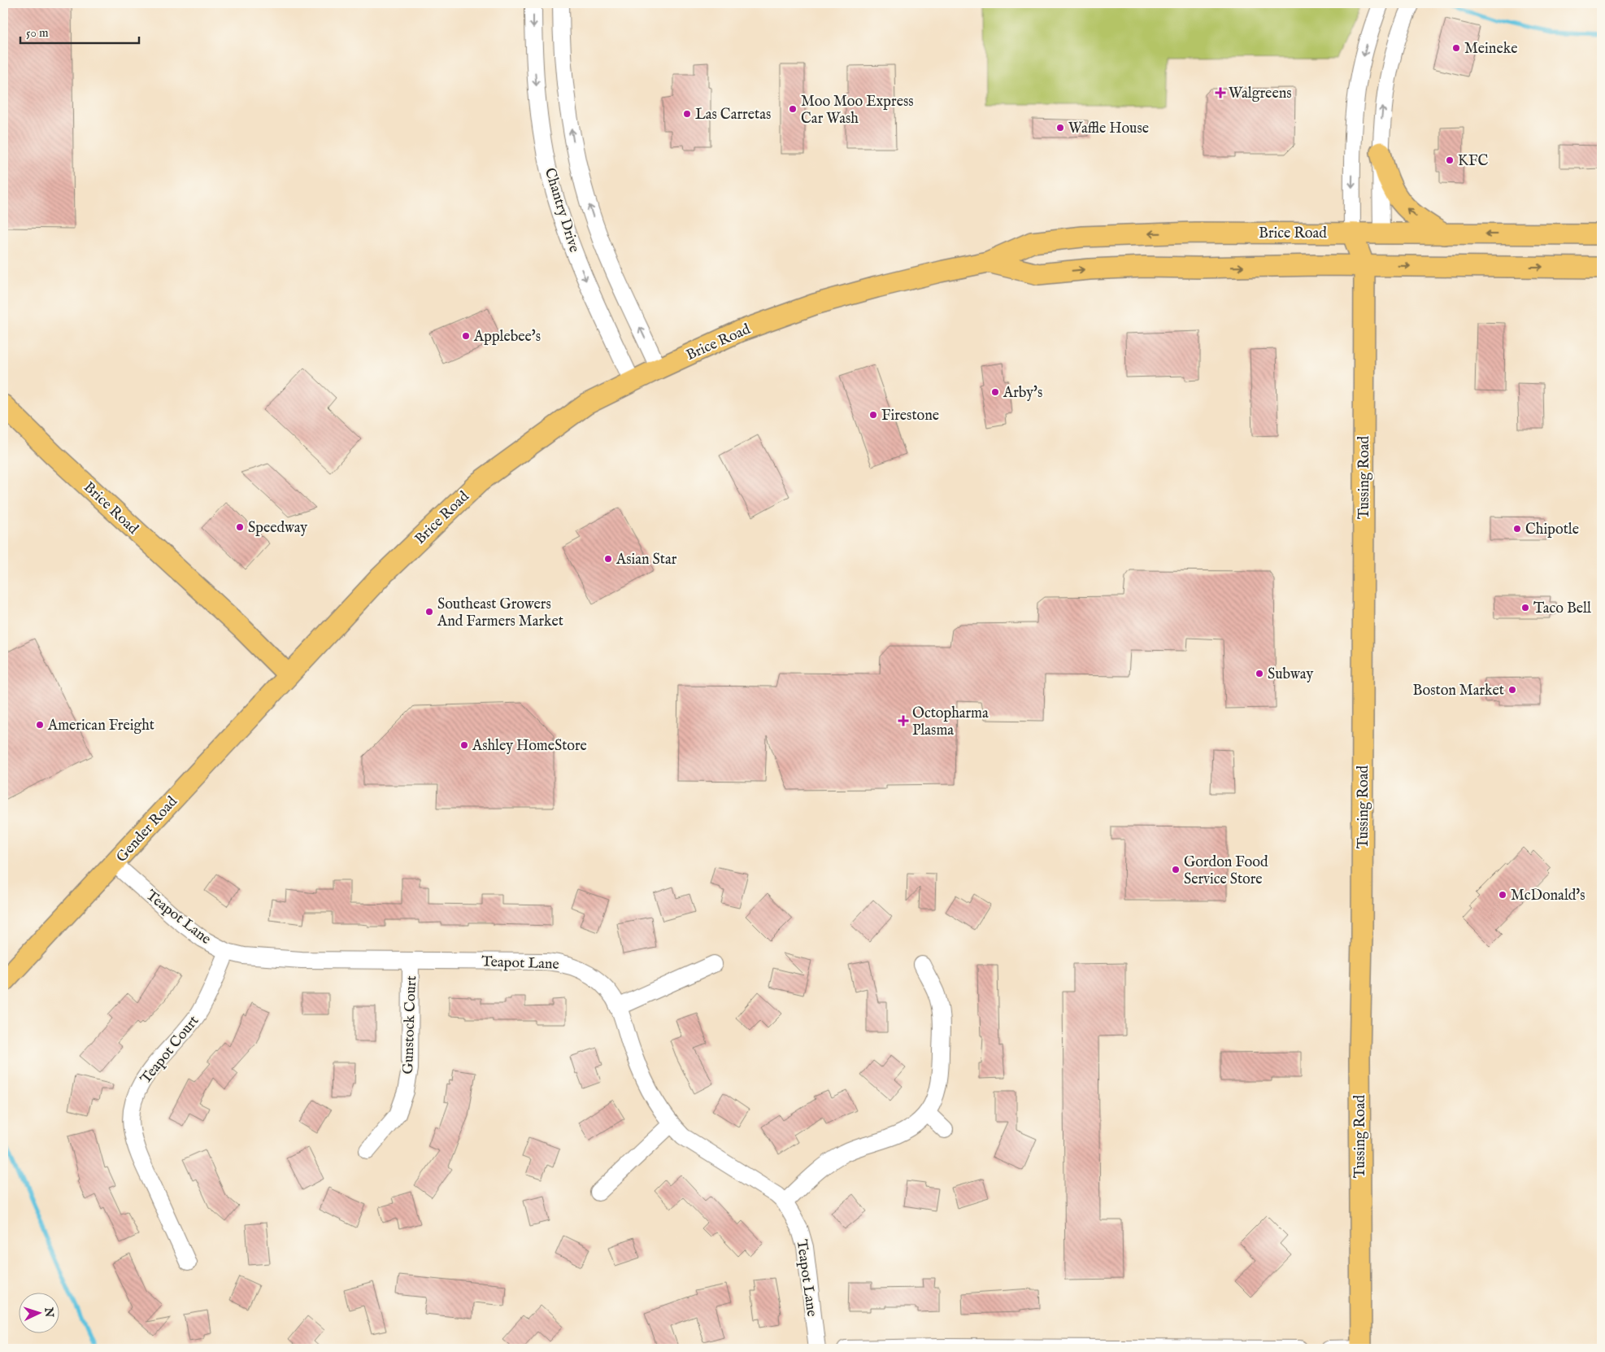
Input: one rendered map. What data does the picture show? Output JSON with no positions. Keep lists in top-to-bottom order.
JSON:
{
  "streets": {
    "main road": ["Brice Road", "Tussing Road", "Gender Road"],
    "street": [
      "Chantry Drive",
      "Teapot Lane",
      "Gunstock Court",
      "Teapot Court"
    ]
  },
  "crossings": [
    ["Chantry Drive", "Brice Road"],
    ["Brice Road", "Tussing Road"],
    ["Brice Road", "Gender Road"],
    ["Gender Road", "Teapot Lane"],
    ["Teapot Lane", "Gunstock Court"],
    ["Teapot Lane", "Teapot Court"]
  ],
  "places": {
    "other": [
      "Meineke",
      "Moo Moo Express Car Wash",
      "Las Carretas",
      "Waffle House",
      "KFC",
      "Applebee's",
      "Arby's",
      "Firestone",
      "Speedway",
      "Chipotle",
      "Asian Star",
      "Taco Bell",
      "Southeast Growers And Farmers Market",
      "Subway",
      "Boston Market",
      "American Freight",
      "Ashley HomeStore",
      "Gordon Food Service Store",
      "McDonald's"
    ],
    "health": ["Walgreens", "Octopharma Plasma"]
  },
  "scale_bar": "50 m",
  "north": "right"
}
